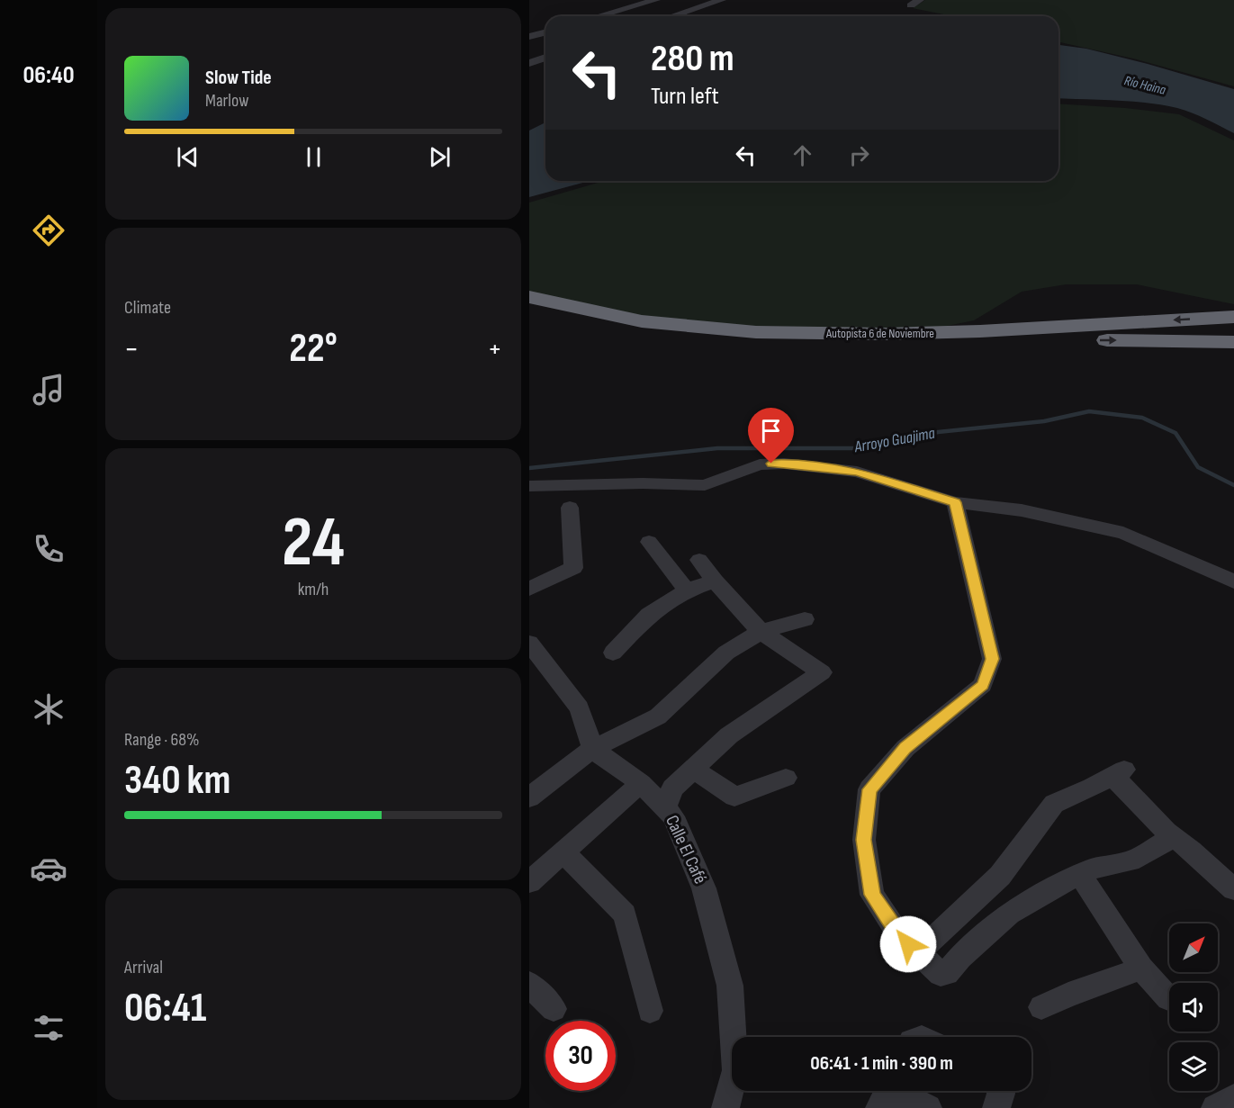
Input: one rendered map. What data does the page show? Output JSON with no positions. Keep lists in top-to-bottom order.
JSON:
{
  "streets": {
    "highway": ["Autopista 6 de Noviembre"],
    "street": ["Calle El Café"]
  },
  "water": ["Río Haina", "Arroyo Guajima"],
  "north": "top right",
  "page": {
    "tabs": "06:40",
    "turn": ["280 m", "Turn left"],
    "song": ["Slow Tide", "Marlow"],
    "tile": [
      "Climate",
      ["24", "km/h"],
      ["Range · 68%", "340 km"],
      ["Arrival", "06:41"]
    ],
    "heat": ["−", "22°", "+"],
    "limit": "30",
    "trip": "06:41 · 1 min · 390 m"
  }
}
